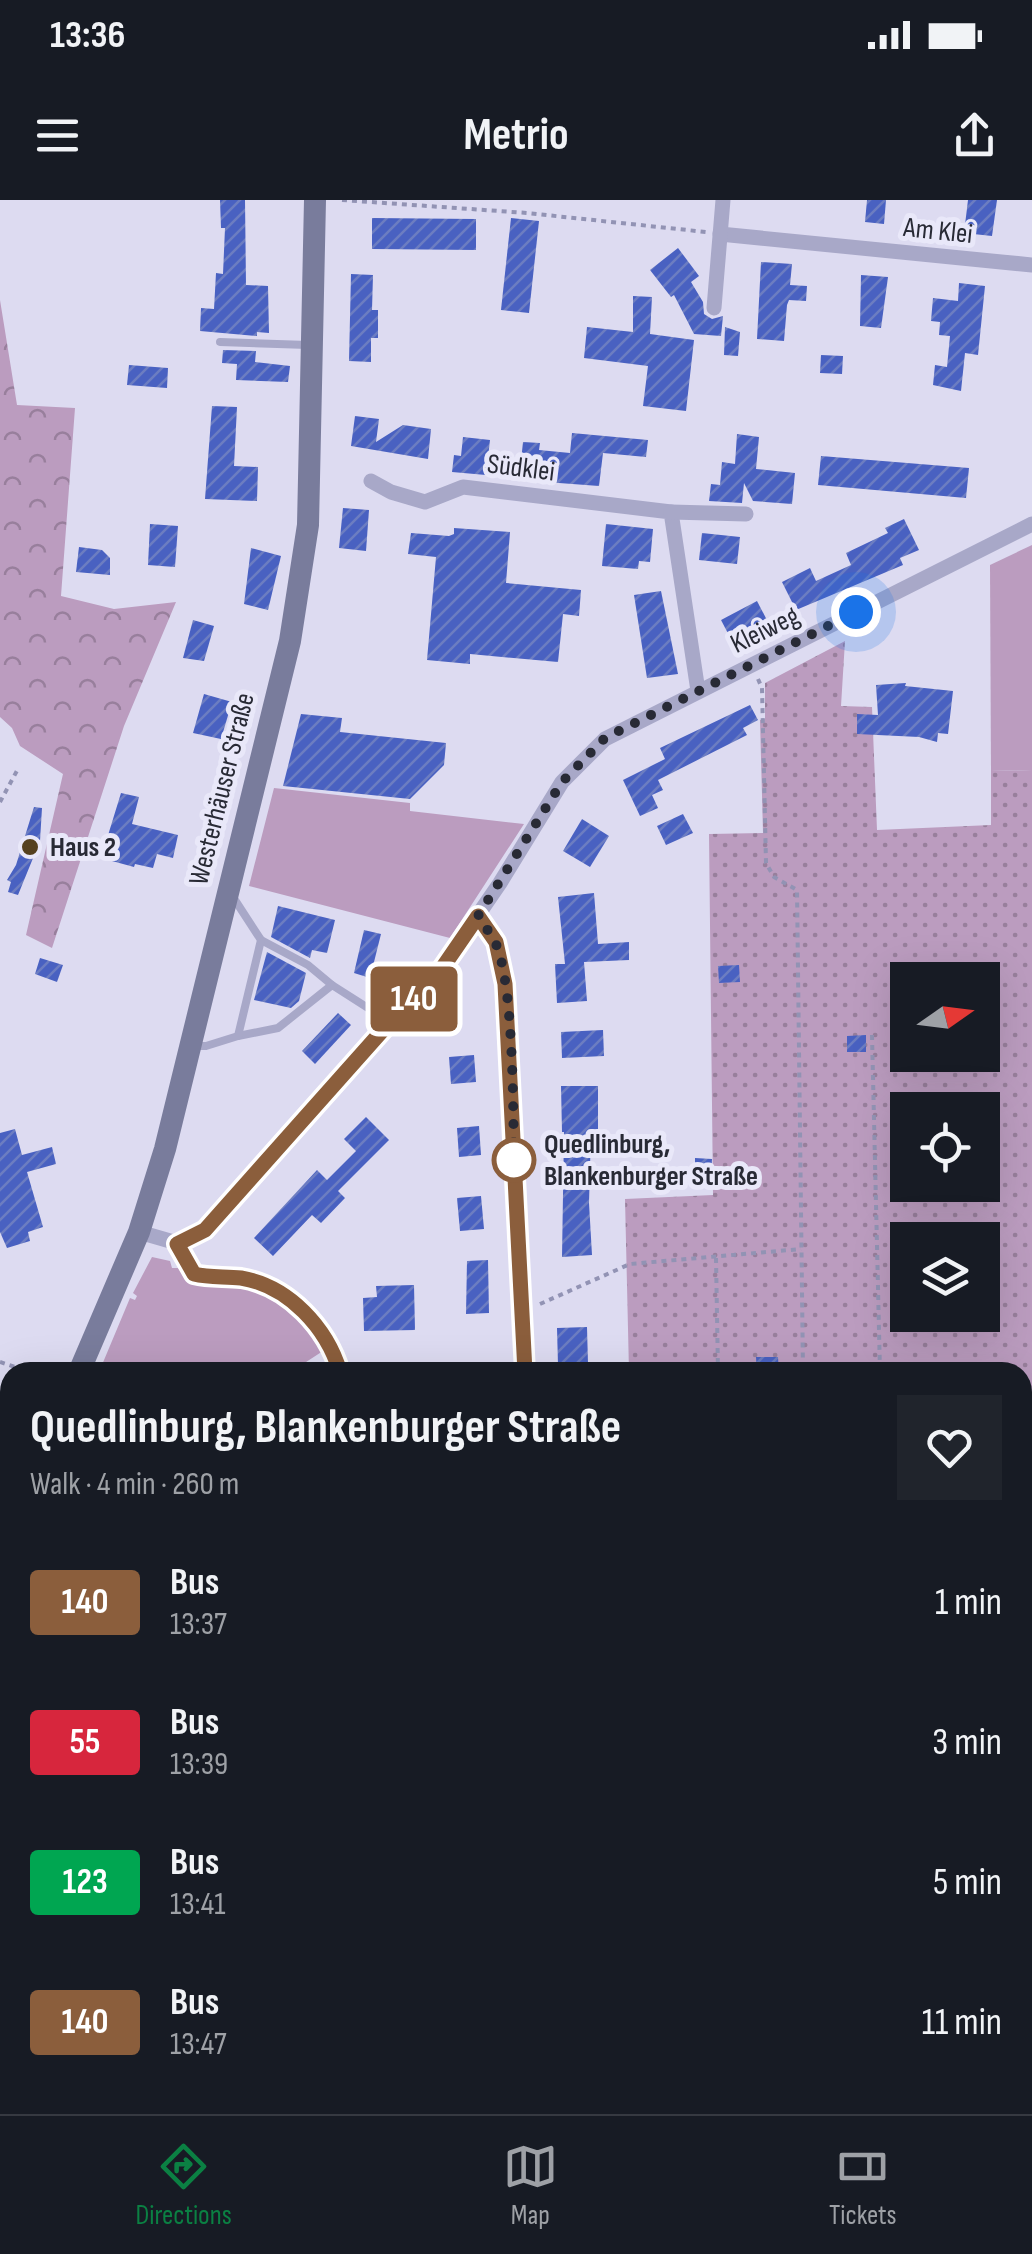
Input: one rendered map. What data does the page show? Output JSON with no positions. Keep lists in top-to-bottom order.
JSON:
{
  "streets": {
    "main road": ["Westerhäuser Straße"],
    "street": ["Am Klei", "Südklei", "Kleiweg"]
  },
  "places": ["Haus 2", "Quedlinburg, Blankenburger Straße"],
  "lines": ["bus line 140"],
  "north": "right",
  "page": {
    "status": "13:36",
    "header": "Metrio",
    "on_map": "140",
    "heading": ["Quedlinburg, Blankenburger Straße", "Walk · 4 min · 260 m"],
    "list": [
      {
        "mark": "140",
        "name": "Bus",
        "note": "13:37",
        "value": "1 min"
      },
      {
        "mark": "55",
        "name": "Bus",
        "note": "13:39",
        "value": "3 min"
      },
      {
        "mark": "123",
        "name": "Bus",
        "note": "13:41",
        "value": "5 min"
      },
      {
        "mark": "140",
        "name": "Bus",
        "note": "13:47",
        "value": "11 min"
      }
    ],
    "tabs": ["Directions", "Map", "Tickets"]
  }
}
